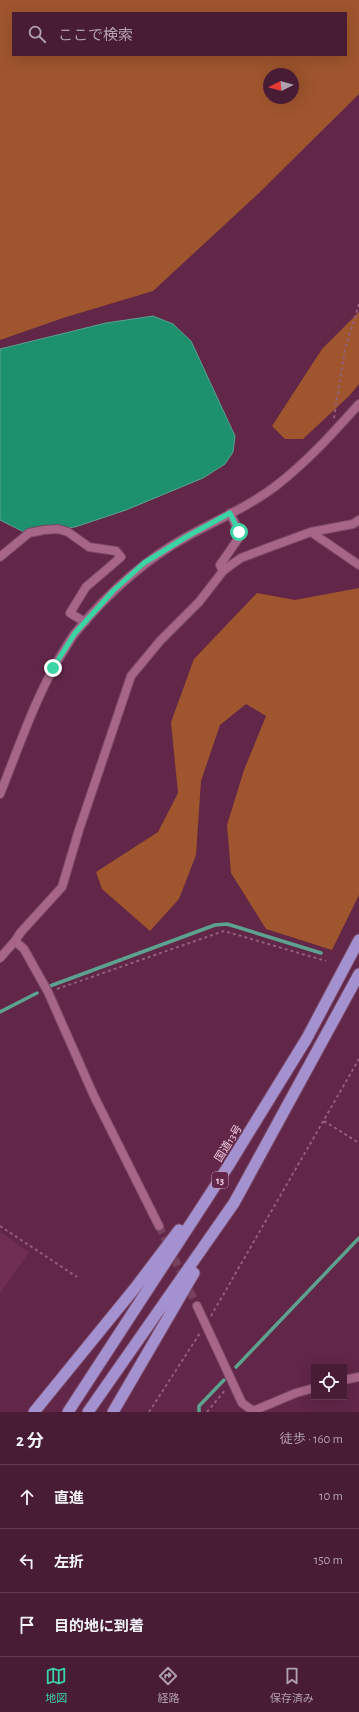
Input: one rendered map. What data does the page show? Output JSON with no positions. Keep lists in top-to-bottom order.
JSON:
{
  "streets": {
    "highway": ["国道13号", "13"]
  },
  "crossings": [
    ["国道13号", "13"]
  ],
  "north": "left",
  "page": {
    "search": "ここで検索",
    "heading": ["2 分", "徒歩 · 160 m"],
    "list": [
      ["直進", "10 m"],
      ["左折", "150 m"],
      "目的地に到着"
    ],
    "nav": ["地図", "経路", "保存済み"]
  }
}
